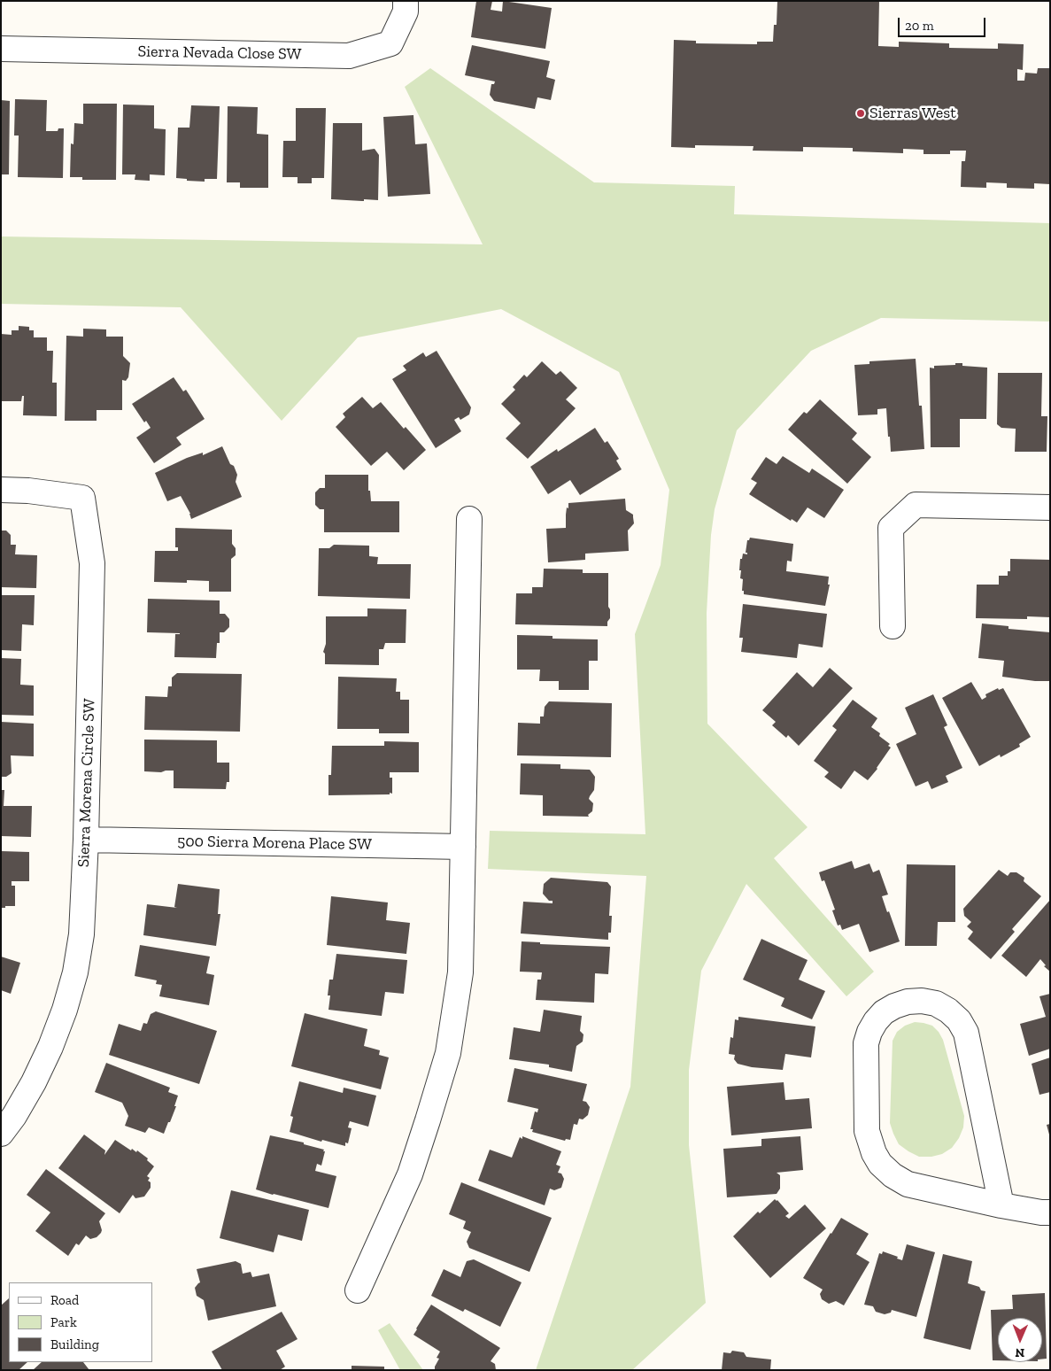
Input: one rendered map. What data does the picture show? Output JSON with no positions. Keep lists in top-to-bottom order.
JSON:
{
  "streets": {
    "street": ["Sierra Nevada Close SW", "Sierra Morena Circle SW", "500 Sierra Morena Place SW"]
  },
  "crossings": [
    ["Sierra Morena Circle SW", "500 Sierra Morena Place SW"]
  ],
  "places": ["Sierras West"],
  "legend": ["Road", "Park", "Building"],
  "scale_bar": "20 m",
  "north": "bottom"
}
